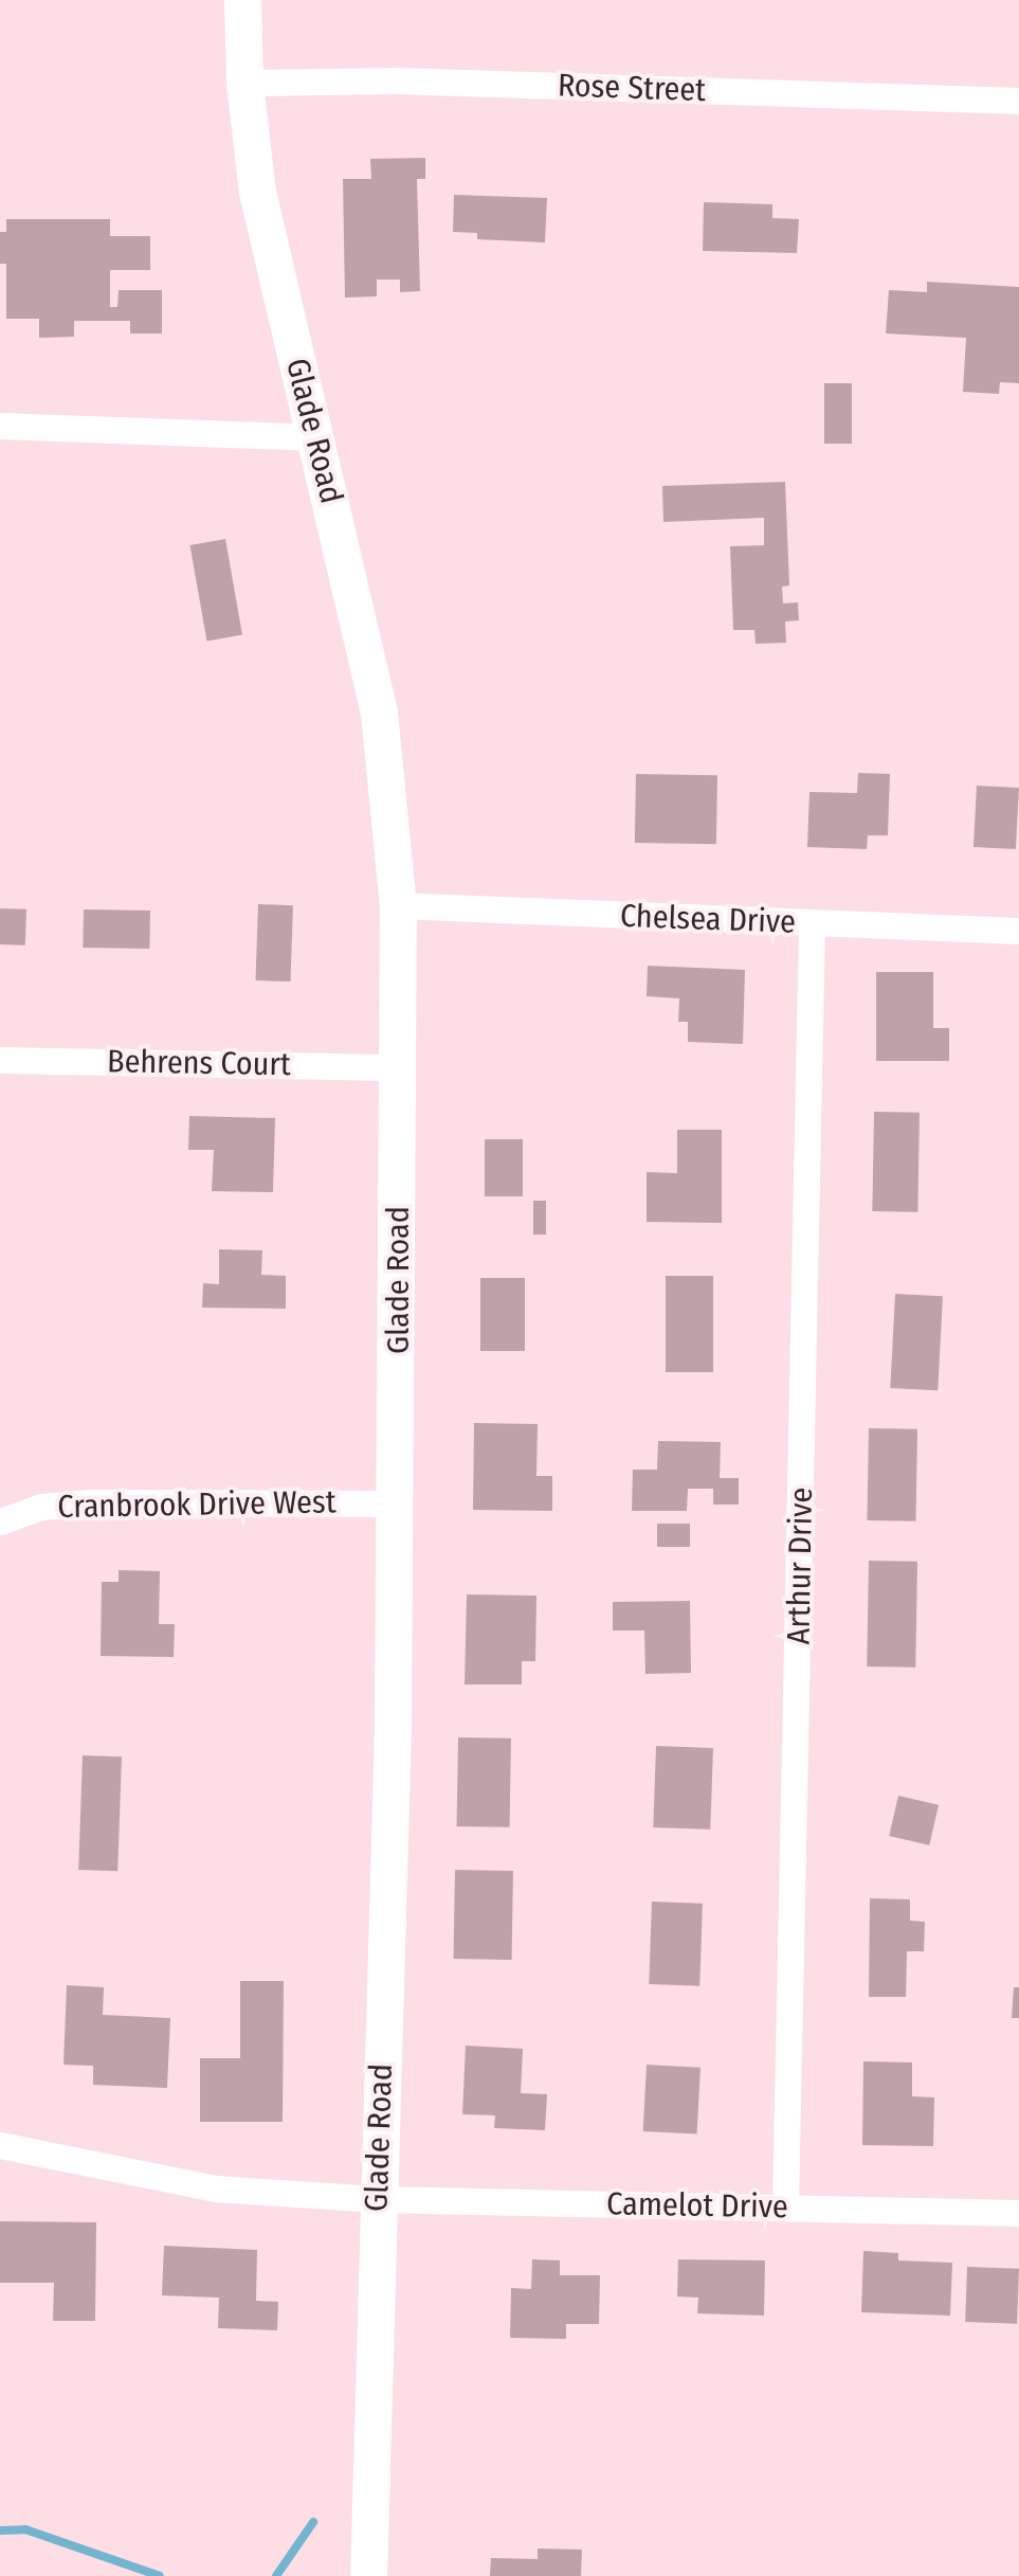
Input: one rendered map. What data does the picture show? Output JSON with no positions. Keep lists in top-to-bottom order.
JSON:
{
  "streets": {
    "main road": ["Glade Road"],
    "street": [
      "Rose Street",
      "Chelsea Drive",
      "Behrens Court",
      "Cranbrook Drive West",
      "Arthur Drive",
      "Camelot Drive"
    ]
  },
  "crossings": [
    ["Rose Street", "Glade Road"],
    ["Glade Road", "Chelsea Drive"],
    ["Glade Road", "Behrens Court"],
    ["Glade Road", "Cranbrook Drive West"],
    ["Glade Road", "Camelot Drive"],
    ["Chelsea Drive", "Arthur Drive"],
    ["Arthur Drive", "Camelot Drive"]
  ]
}
